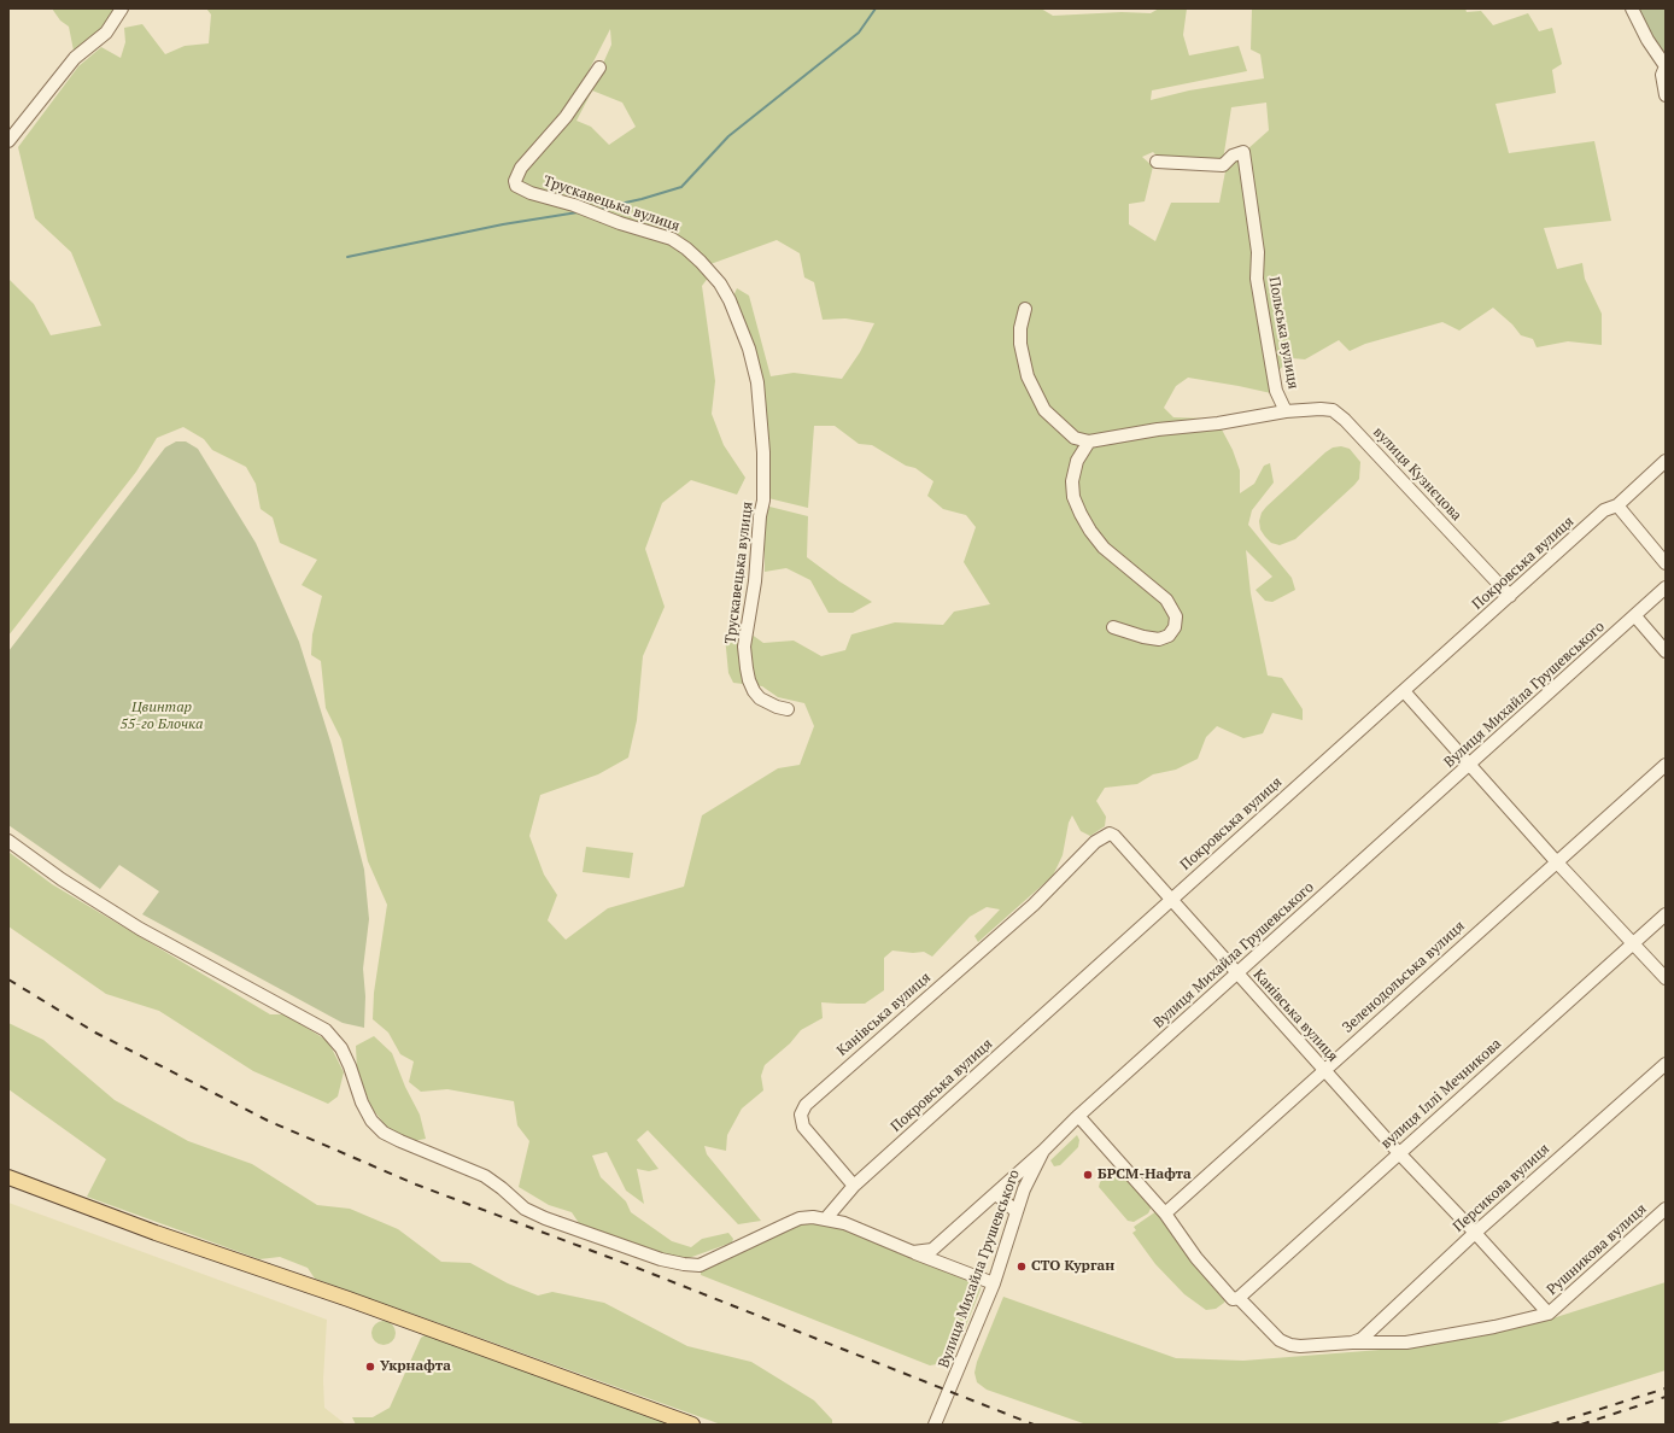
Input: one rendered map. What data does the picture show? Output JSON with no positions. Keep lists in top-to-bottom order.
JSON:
{
  "streets": {
    "street": [
      "Трускавецька вулиця",
      "Польська вулиця",
      "вулиця Кузнєцова",
      "Покровська вулиця",
      "Вулиця Михайла Грушевського",
      "Зеленодольська вулиця",
      "Канівська вулиця",
      "вулиця Іллі Мечникова",
      "Персикова вулиця",
      "Рушникова вулиця"
    ]
  },
  "crossings": [
    ["Польська вулиця", "вулиця Кузнєцова"],
    ["вулиця Кузнєцова", "Покровська вулиця"],
    ["Покровська вулиця", "Канівська вулиця"],
    ["Вулиця Михайла Грушевського", "Канівська вулиця"],
    ["Зеленодольська вулиця", "Канівська вулиця"],
    ["Канівська вулиця", "вулиця Іллі Мечникова"],
    ["Канівська вулиця", "Персикова вулиця"],
    ["Канівська вулиця", "Рушникова вулиця"]
  ],
  "parks": ["Цвинтар 55-го Блочка"],
  "places": ["БРСМ-Нафта", "СТО Курган", "Укрнафта"]
}
